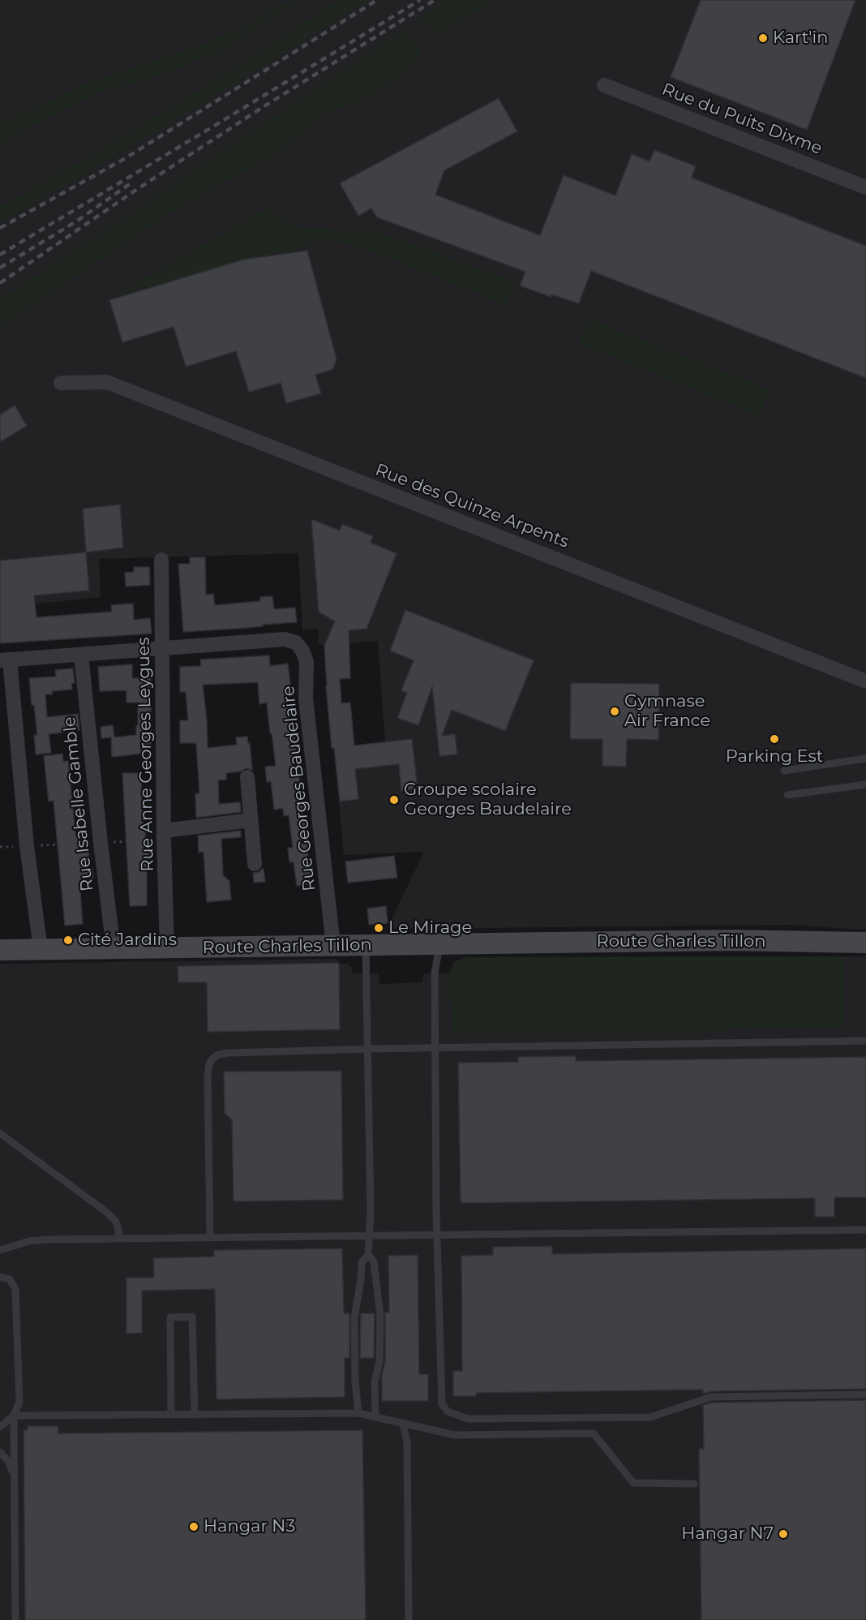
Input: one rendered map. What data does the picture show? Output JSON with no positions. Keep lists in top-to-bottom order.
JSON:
{
  "streets": {
    "main road": ["Route Charles Tillon"],
    "street": [
      "Rue du Puits Dixme",
      "Rue des Quinze Arpents",
      "Rue Anne Georges Leygues",
      "Rue Georges Baudelaire",
      "Rue Isabelle Gamble"
    ]
  },
  "crossings": [
    ["Rue Anne Georges Leygues", "Rue Georges Baudelaire"],
    ["Rue Anne Georges Leygues", "Route Charles Tillon"],
    ["Rue Georges Baudelaire", "Route Charles Tillon"],
    ["Rue Isabelle Gamble", "Route Charles Tillon"]
  ],
  "places": [
    "Kart'in",
    "Gymnase Air France",
    "Parking Est",
    "Groupe scolaire Georges Baudelaire",
    "Le Mirage",
    "Cité Jardins",
    "Hangar N3",
    "Hangar N7"
  ]
}
